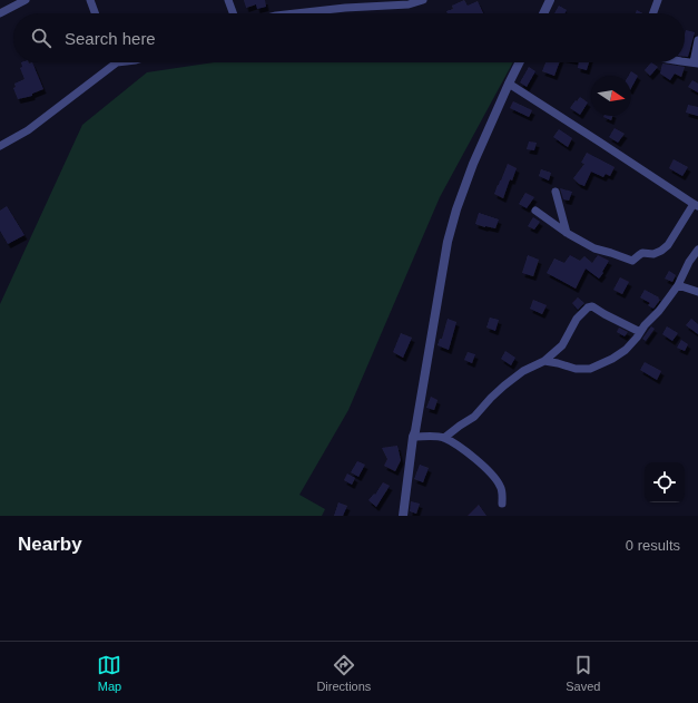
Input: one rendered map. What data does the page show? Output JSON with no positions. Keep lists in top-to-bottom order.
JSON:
{
  "north": "right",
  "page": {
    "search": "Search here",
    "heading": ["Nearby", "0 results"],
    "nav": ["Map", "Directions", "Saved"]
  }
}
